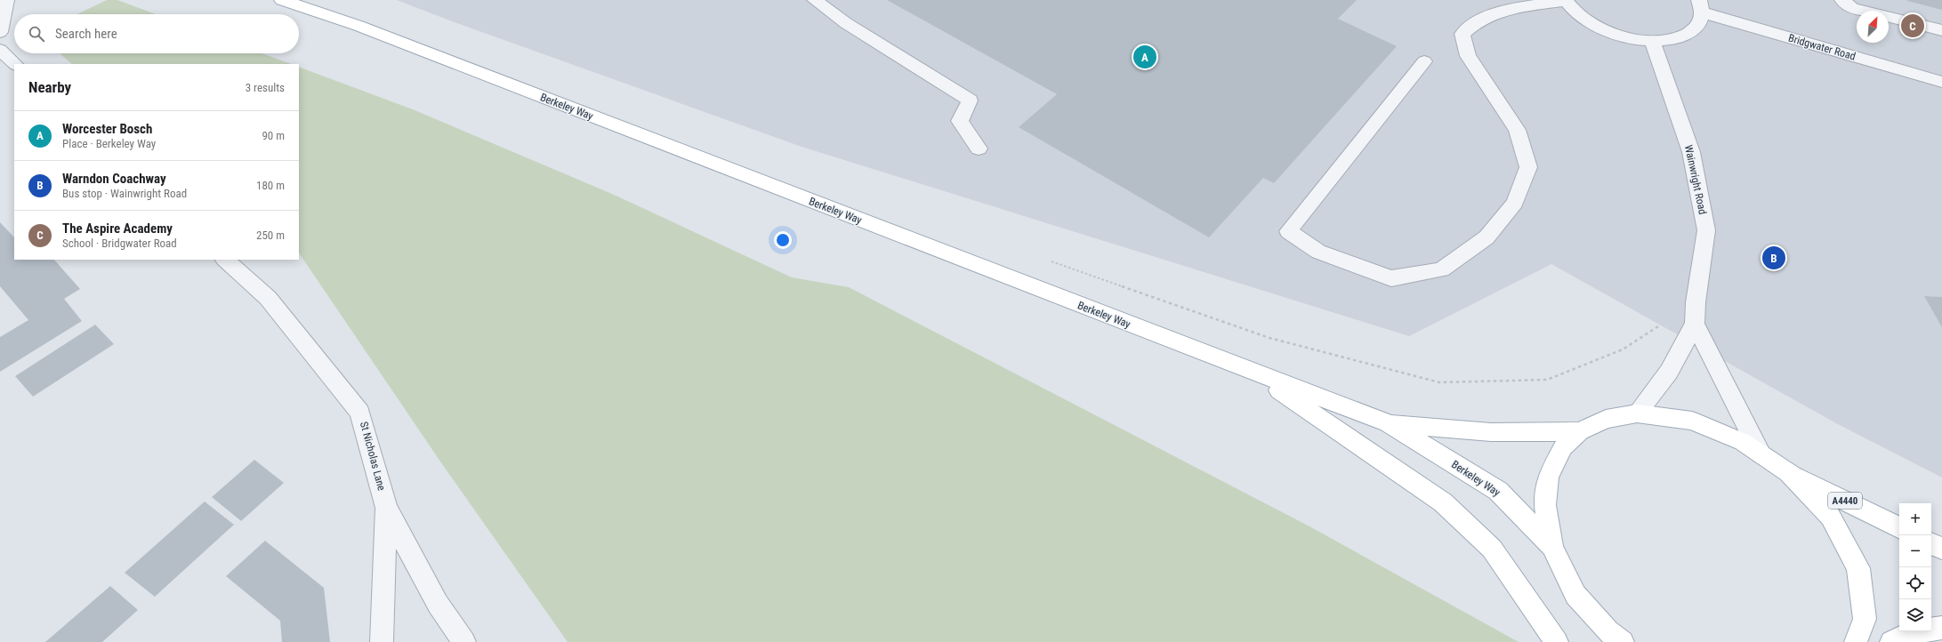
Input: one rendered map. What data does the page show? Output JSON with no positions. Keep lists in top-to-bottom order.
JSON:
{
  "streets": {
    "main road": ["Berkeley Way", "A4440"],
    "street": ["Bridgwater Road", "Wainwright Road", "St Nicholas Lane"]
  },
  "north": "top right",
  "page": {
    "pins": ["C", "A", "B"],
    "search": "Search here",
    "heading": ["Nearby", "3 results"],
    "list": [
      {
        "mark": "A",
        "name": "Worcester Bosch",
        "note": "Place · Berkeley Way",
        "value": "90 m"
      },
      {
        "mark": "B",
        "name": "Warndon Coachway",
        "note": "Bus stop · Wainwright Road",
        "value": "180 m"
      },
      {
        "mark": "C",
        "name": "The Aspire Academy",
        "note": "School · Bridgwater Road",
        "value": "250 m"
      }
    ],
    "map_buttons": ["+", "−"]
  }
}
